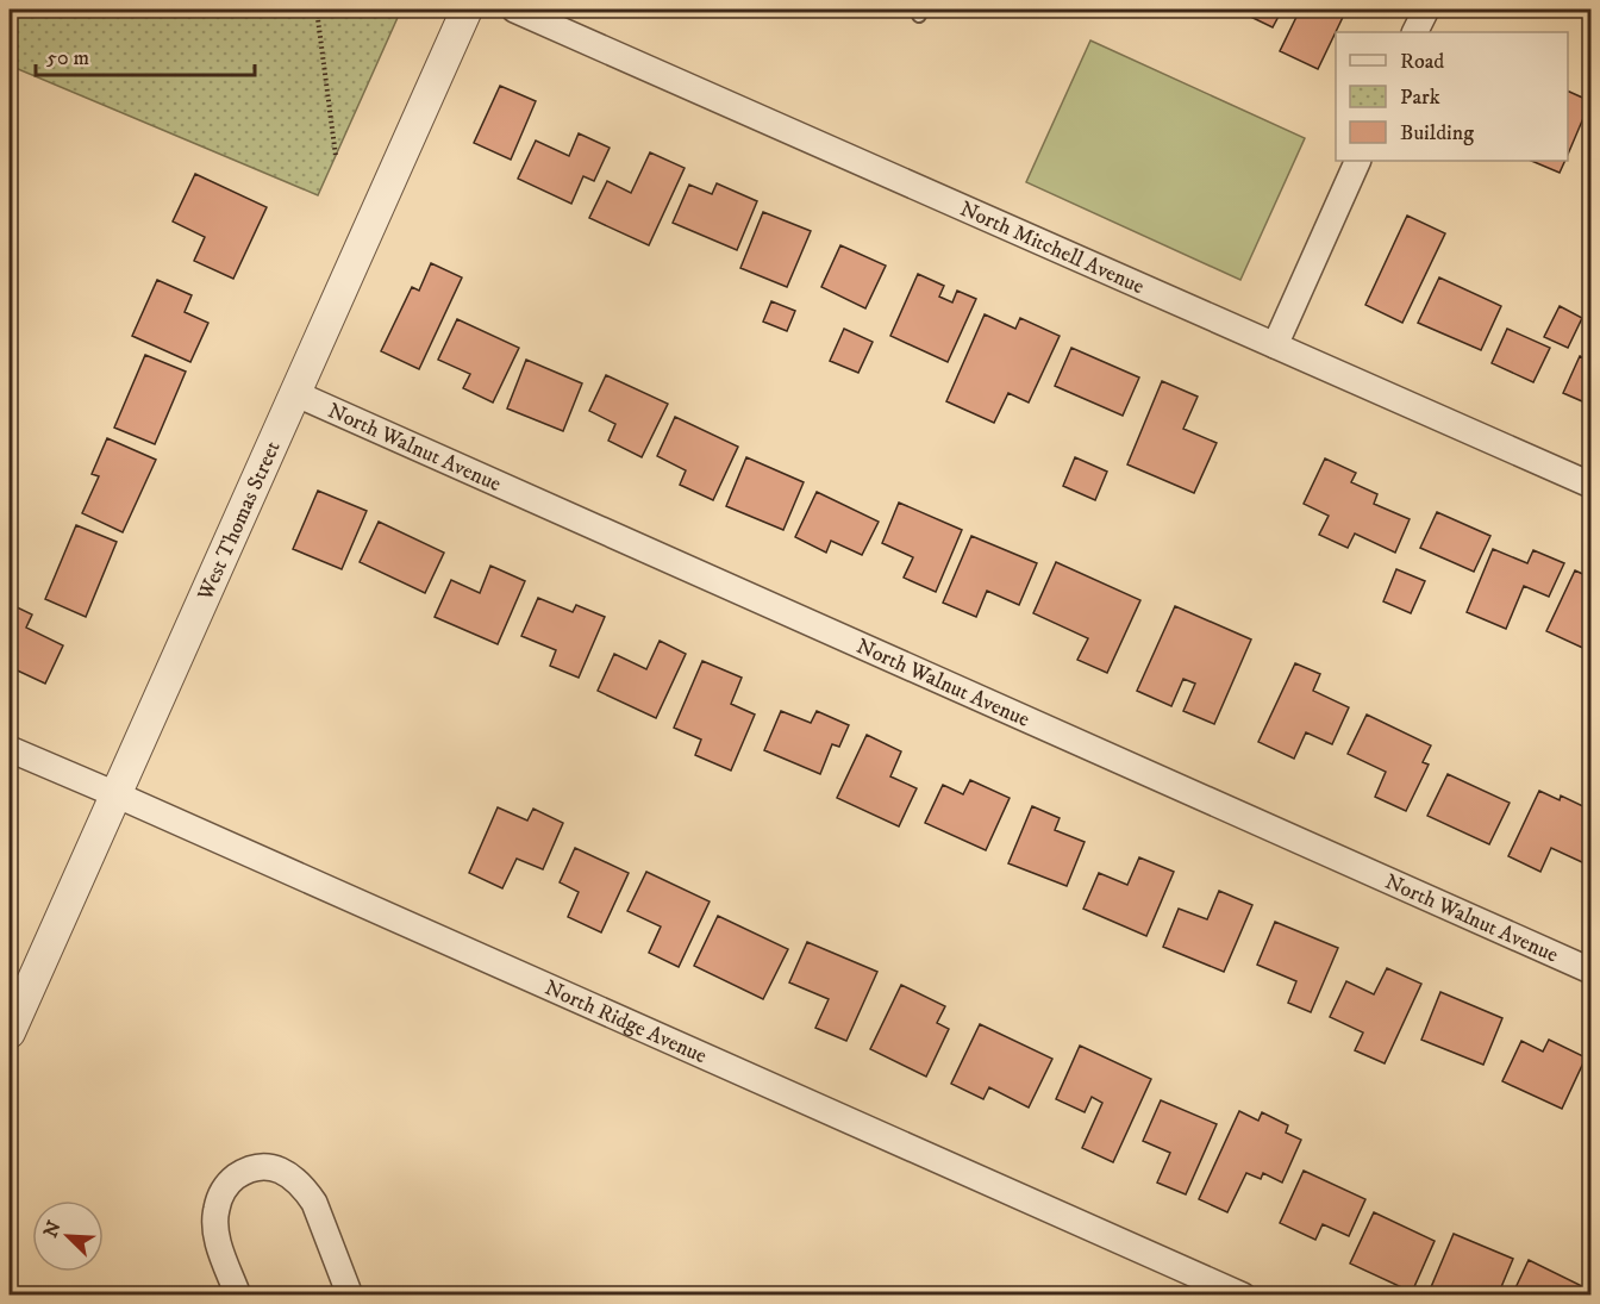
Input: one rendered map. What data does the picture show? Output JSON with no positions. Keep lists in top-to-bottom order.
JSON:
{
  "streets": {
    "street": [
      "North Mitchell Avenue",
      "North Walnut Avenue",
      "West Thomas Street",
      "North Ridge Avenue"
    ]
  },
  "crossings": [
    ["North Walnut Avenue", "West Thomas Street"],
    ["West Thomas Street", "North Ridge Avenue"]
  ],
  "legend": ["Road", "Park", "Building"],
  "scale_bar": "50 m",
  "north": "top left"
}
